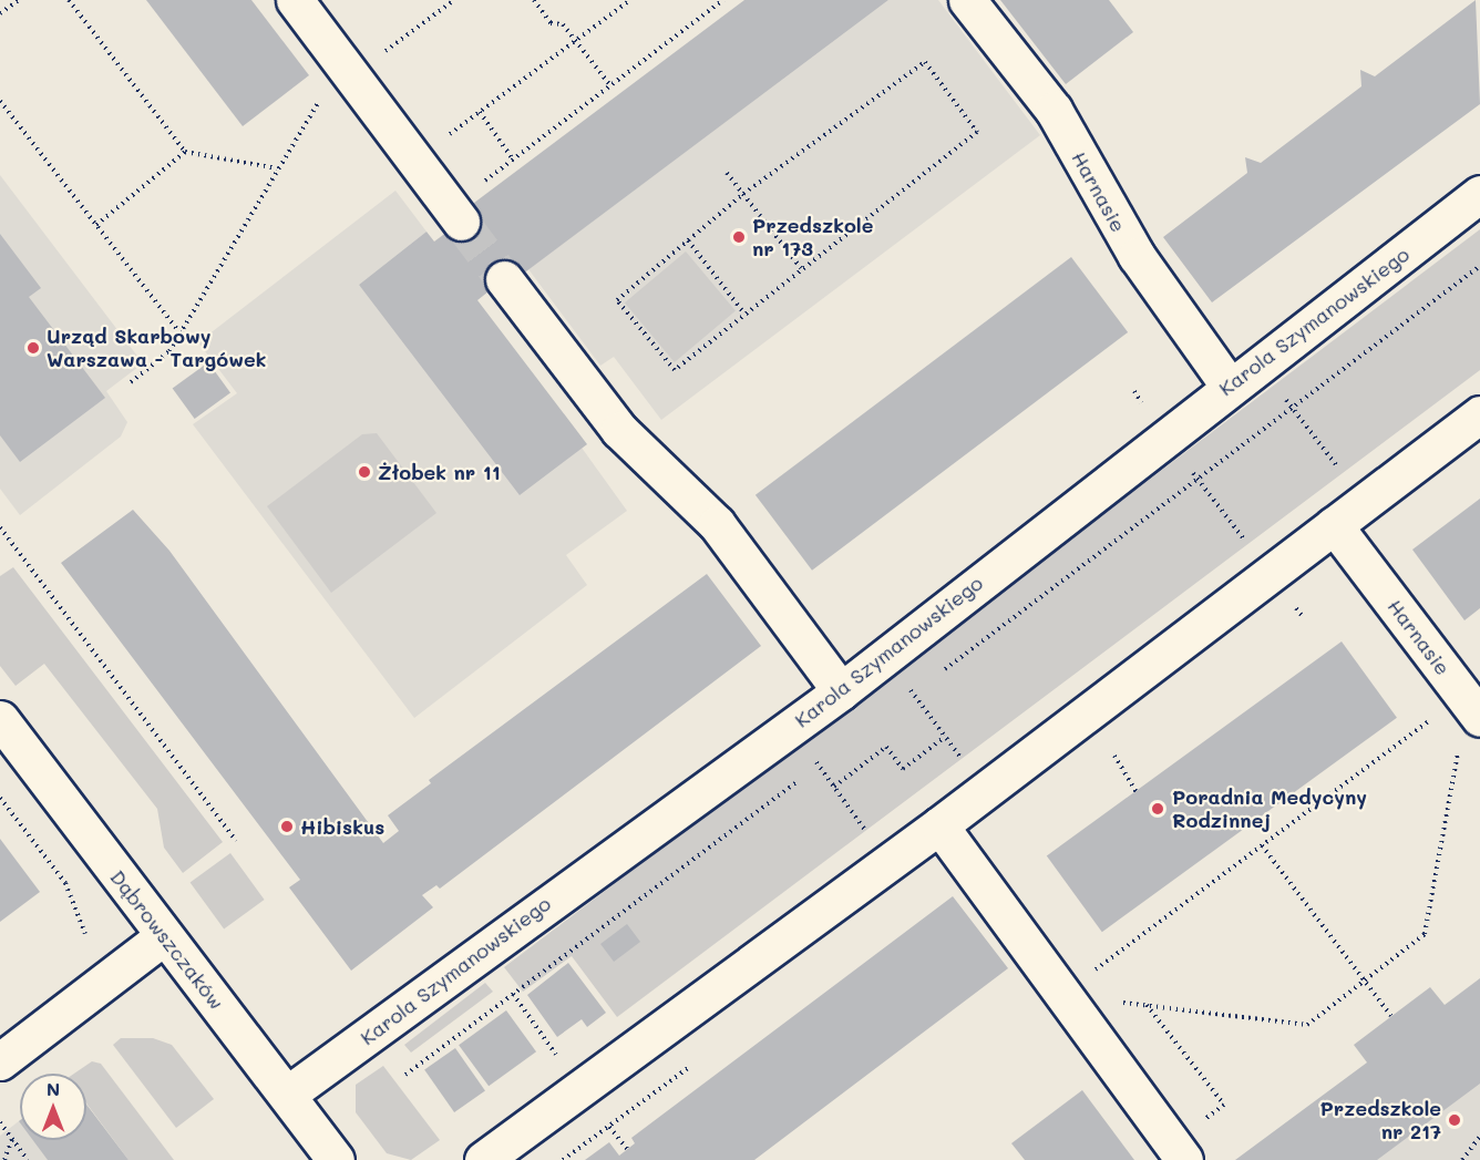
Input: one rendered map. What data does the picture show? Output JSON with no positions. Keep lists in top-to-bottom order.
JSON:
{
  "streets": {
    "street": ["Harnasie", "Karola Szymanowskiego", "Dąbrowszczaków"]
  },
  "crossings": [
    ["Harnasie", "Karola Szymanowskiego"],
    ["Karola Szymanowskiego", "Dąbrowszczaków"]
  ],
  "places": [
    "Przedszkole nr 173",
    "Urząd Skarbowy Warszawa - Targówek",
    "Żłobek nr 11",
    "Poradnia Medycyny Rodzinnej",
    "Hibiskus",
    "Przedszkole nr 217"
  ],
  "north": "top"
}
